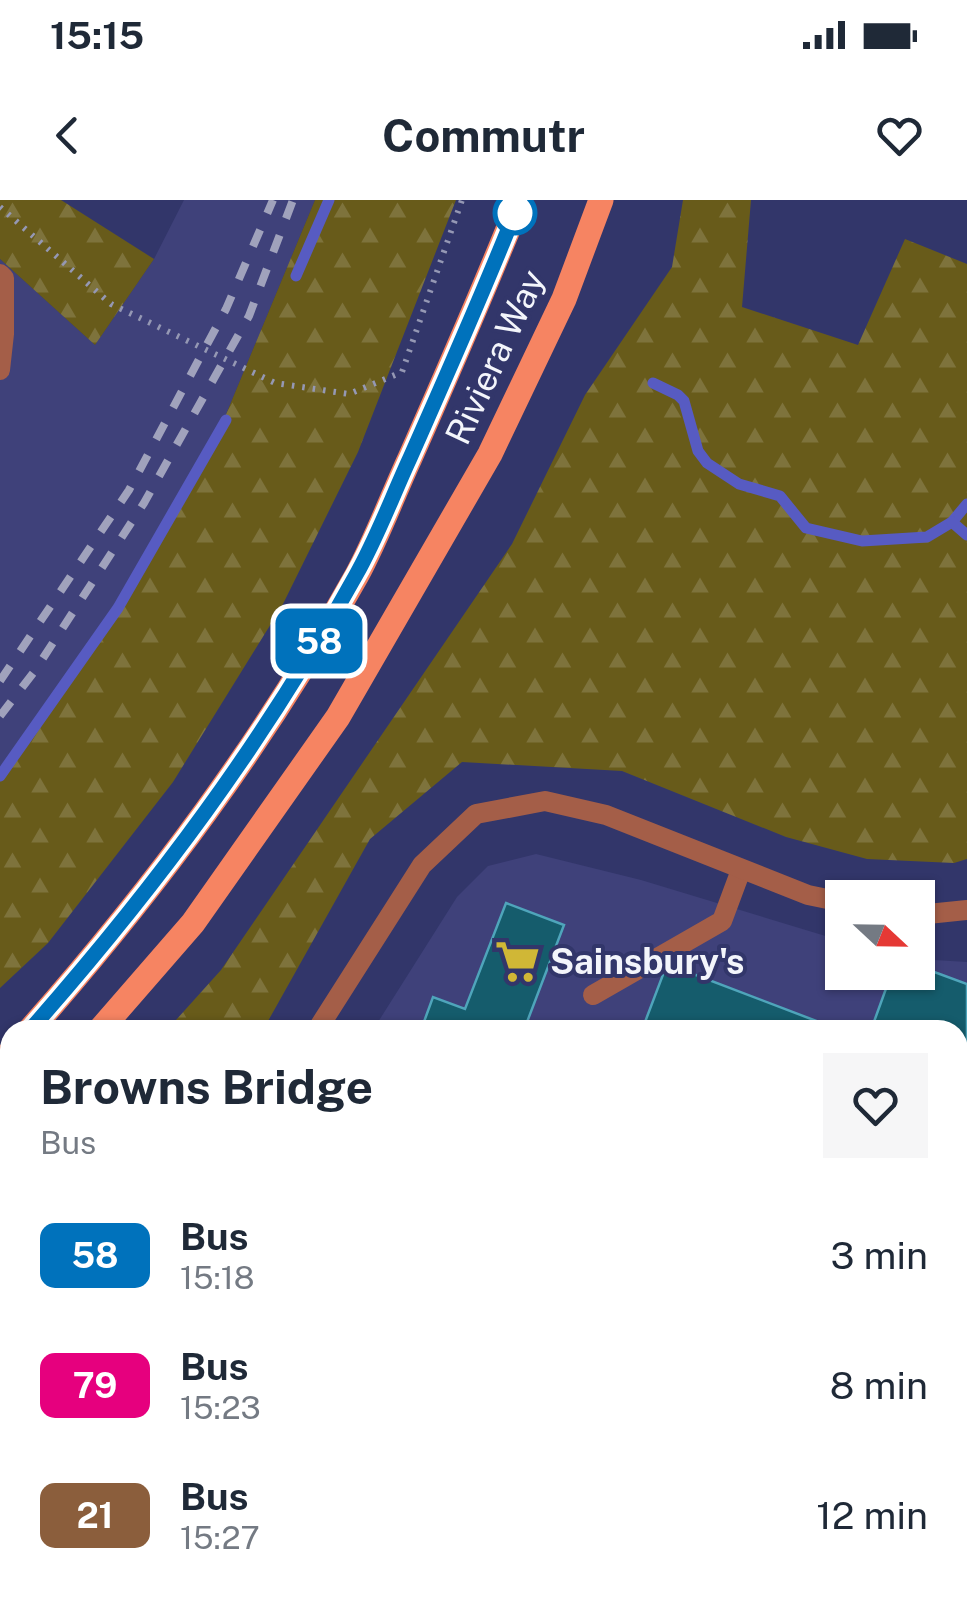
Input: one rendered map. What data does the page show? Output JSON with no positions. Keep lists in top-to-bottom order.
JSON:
{
  "streets": {
    "main road": ["Riviera Way"]
  },
  "places": {
    "supermarket": ["Sainsbury's"]
  },
  "lines": ["bus line 58"],
  "north": "right",
  "page": {
    "status": "15:15",
    "header": "Commutr",
    "on_map": "58",
    "heading": ["Browns Bridge", "Bus"],
    "list": [
      {
        "mark": "58",
        "name": "Bus",
        "note": "15:18",
        "value": "3 min"
      },
      {
        "mark": "79",
        "name": "Bus",
        "note": "15:23",
        "value": "8 min"
      },
      {
        "mark": "21",
        "name": "Bus",
        "note": "15:27",
        "value": "12 min"
      }
    ]
  }
}
